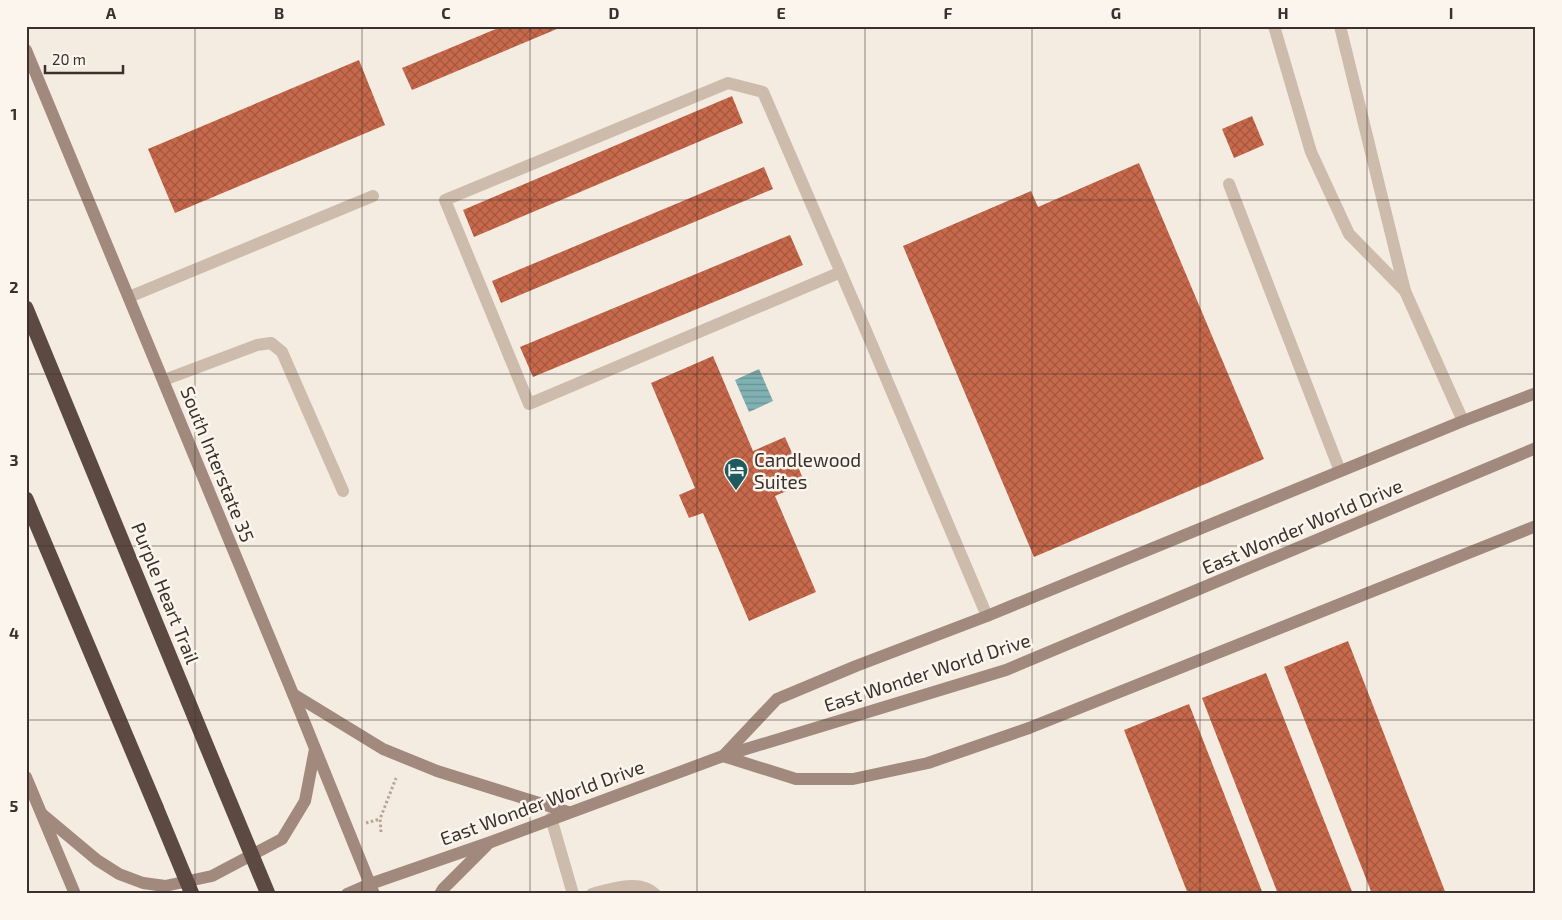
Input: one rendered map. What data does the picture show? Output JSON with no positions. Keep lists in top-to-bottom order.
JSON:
{
  "streets": {
    "highway": ["Purple Heart Trail"],
    "main road": ["South Interstate 35", "East Wonder World Drive"]
  },
  "crossings": [
    ["South Interstate 35", "East Wonder World Drive"]
  ],
  "places": {
    "hotel": ["Candlewood Suites"]
  },
  "scale_bar": "20 m",
  "grid": {
    "columns": [
      "A",
      "B",
      "C",
      "D",
      "E",
      "F",
      "G",
      "H",
      "I"
    ],
    "rows": [
      "1",
      "2",
      "3",
      "4",
      "5"
    ]
  }
}
